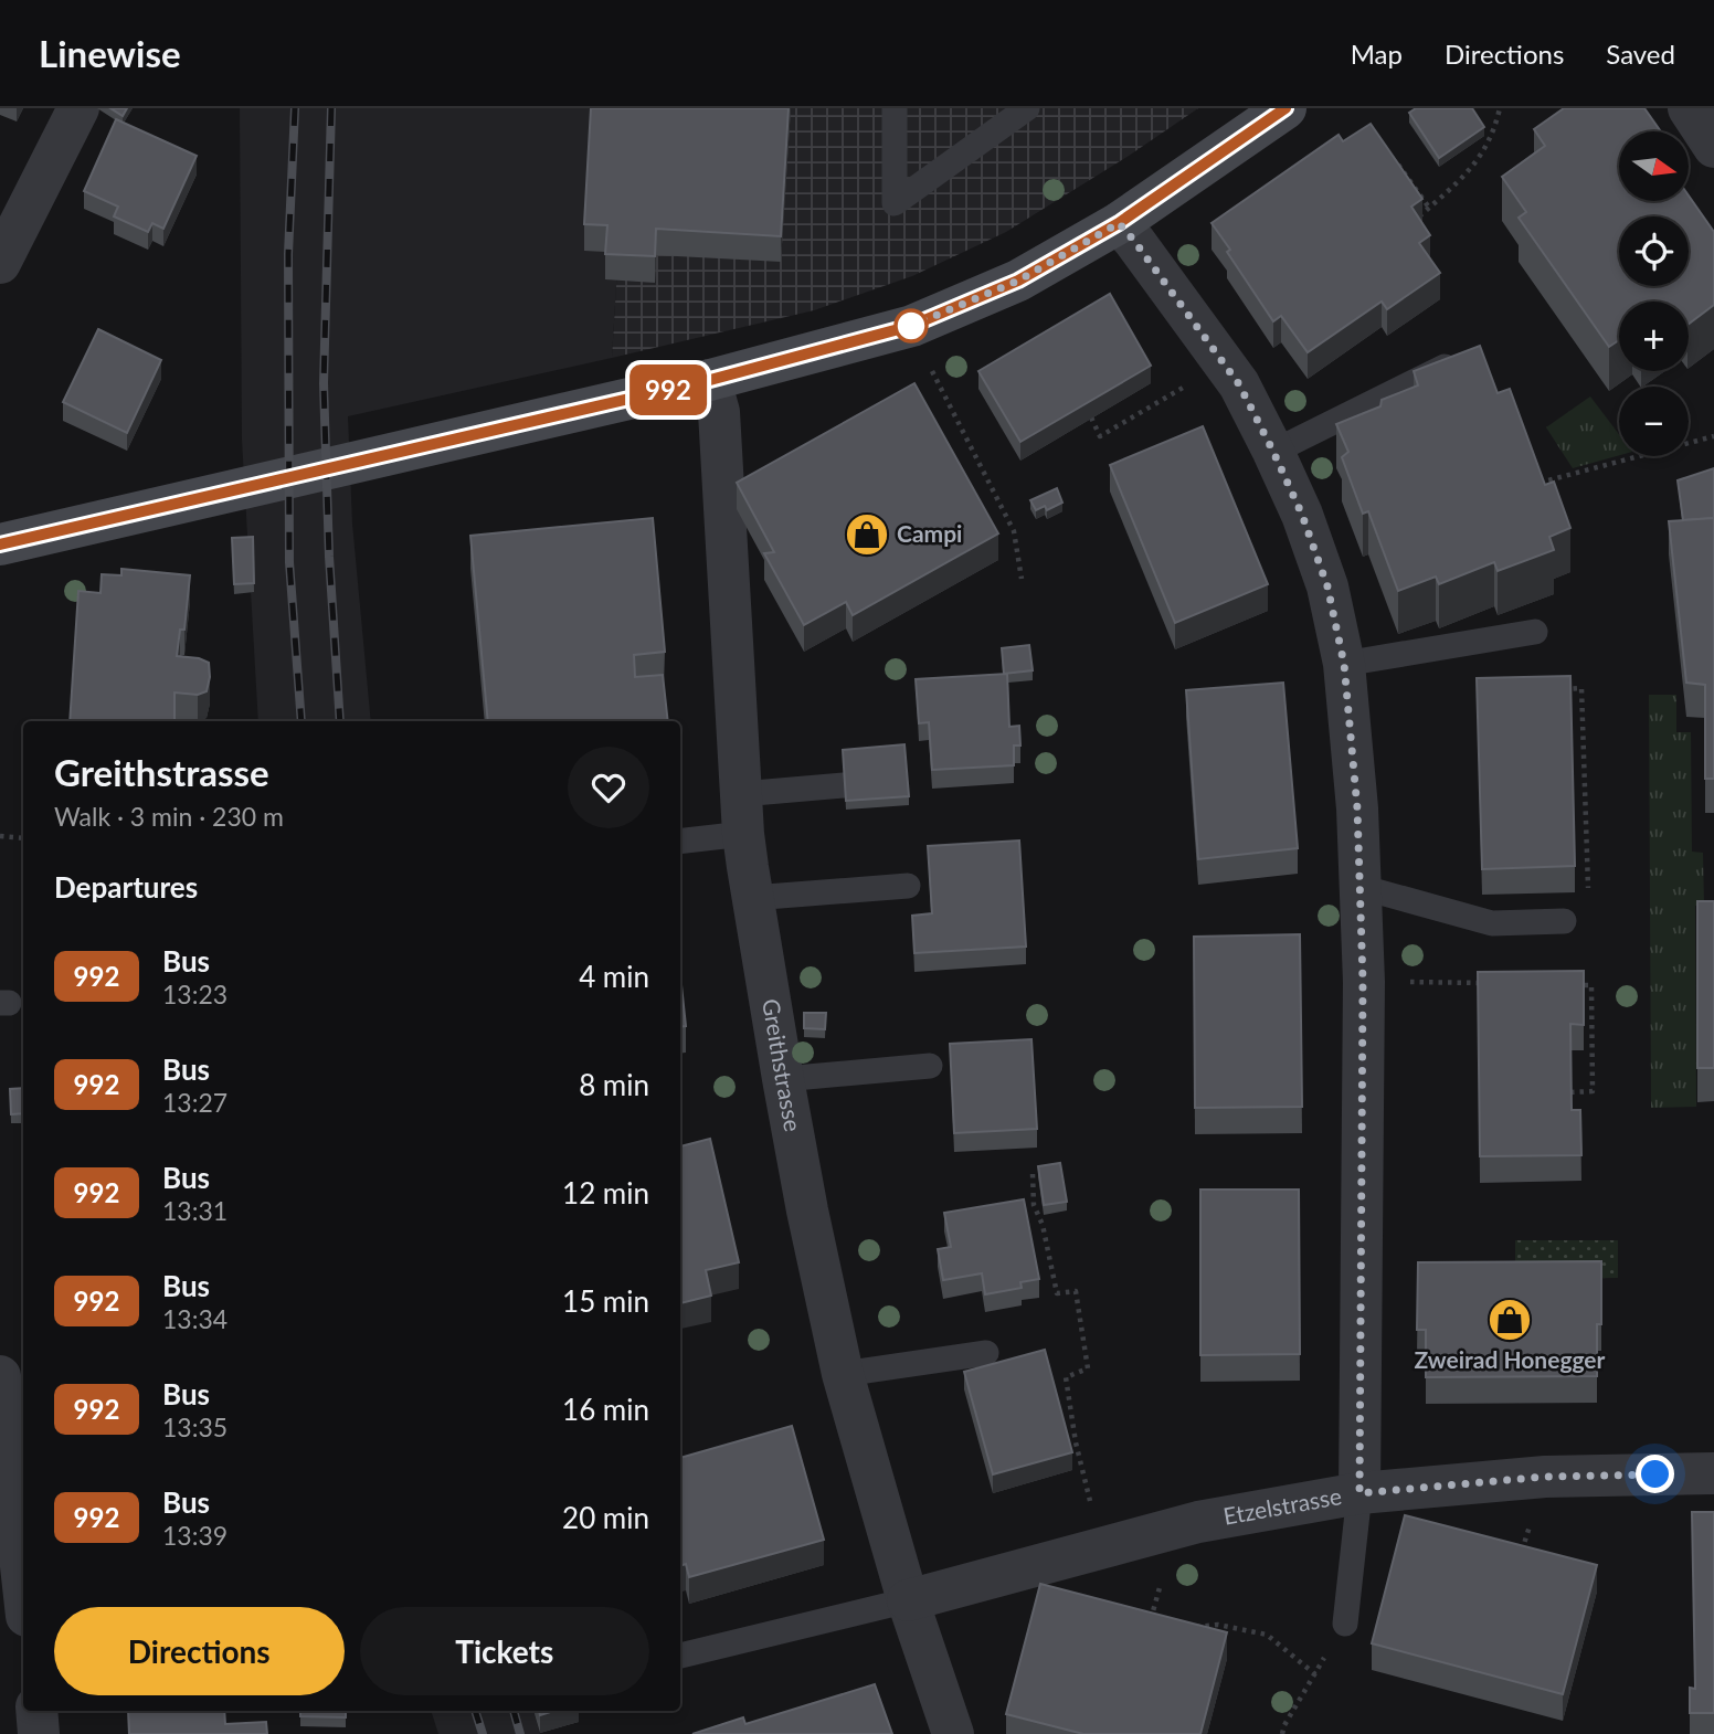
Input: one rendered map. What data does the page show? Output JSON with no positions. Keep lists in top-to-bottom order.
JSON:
{
  "streets": {
    "street": ["Greithstrasse", "Etzelstrasse"]
  },
  "crossings": [
    ["Greithstrasse", "Etzelstrasse"]
  ],
  "places": {
    "shop": ["Campi", "Zweirad Honegger"]
  },
  "lines": ["bus line 992"],
  "north": "right",
  "page": {
    "header": "Linewise",
    "nav": ["Map", "Directions", "Saved"],
    "on_map": "992",
    "map_buttons": ["+", "−"],
    "heading": [
      ["Greithstrasse", "Walk · 3 min · 230 m"],
      "Departures"
    ],
    "list": [
      {
        "mark": "992",
        "name": "Bus",
        "note": "13:23",
        "value": "4 min"
      },
      {
        "mark": "992",
        "name": "Bus",
        "note": "13:27",
        "value": "8 min"
      },
      {
        "mark": "992",
        "name": "Bus",
        "note": "13:31",
        "value": "12 min"
      },
      {
        "mark": "992",
        "name": "Bus",
        "note": "13:34",
        "value": "15 min"
      },
      {
        "mark": "992",
        "name": "Bus",
        "note": "13:35",
        "value": "16 min"
      },
      {
        "mark": "992",
        "name": "Bus",
        "note": "13:39",
        "value": "20 min"
      }
    ],
    "buttons": ["Directions", "Tickets"]
  }
}
